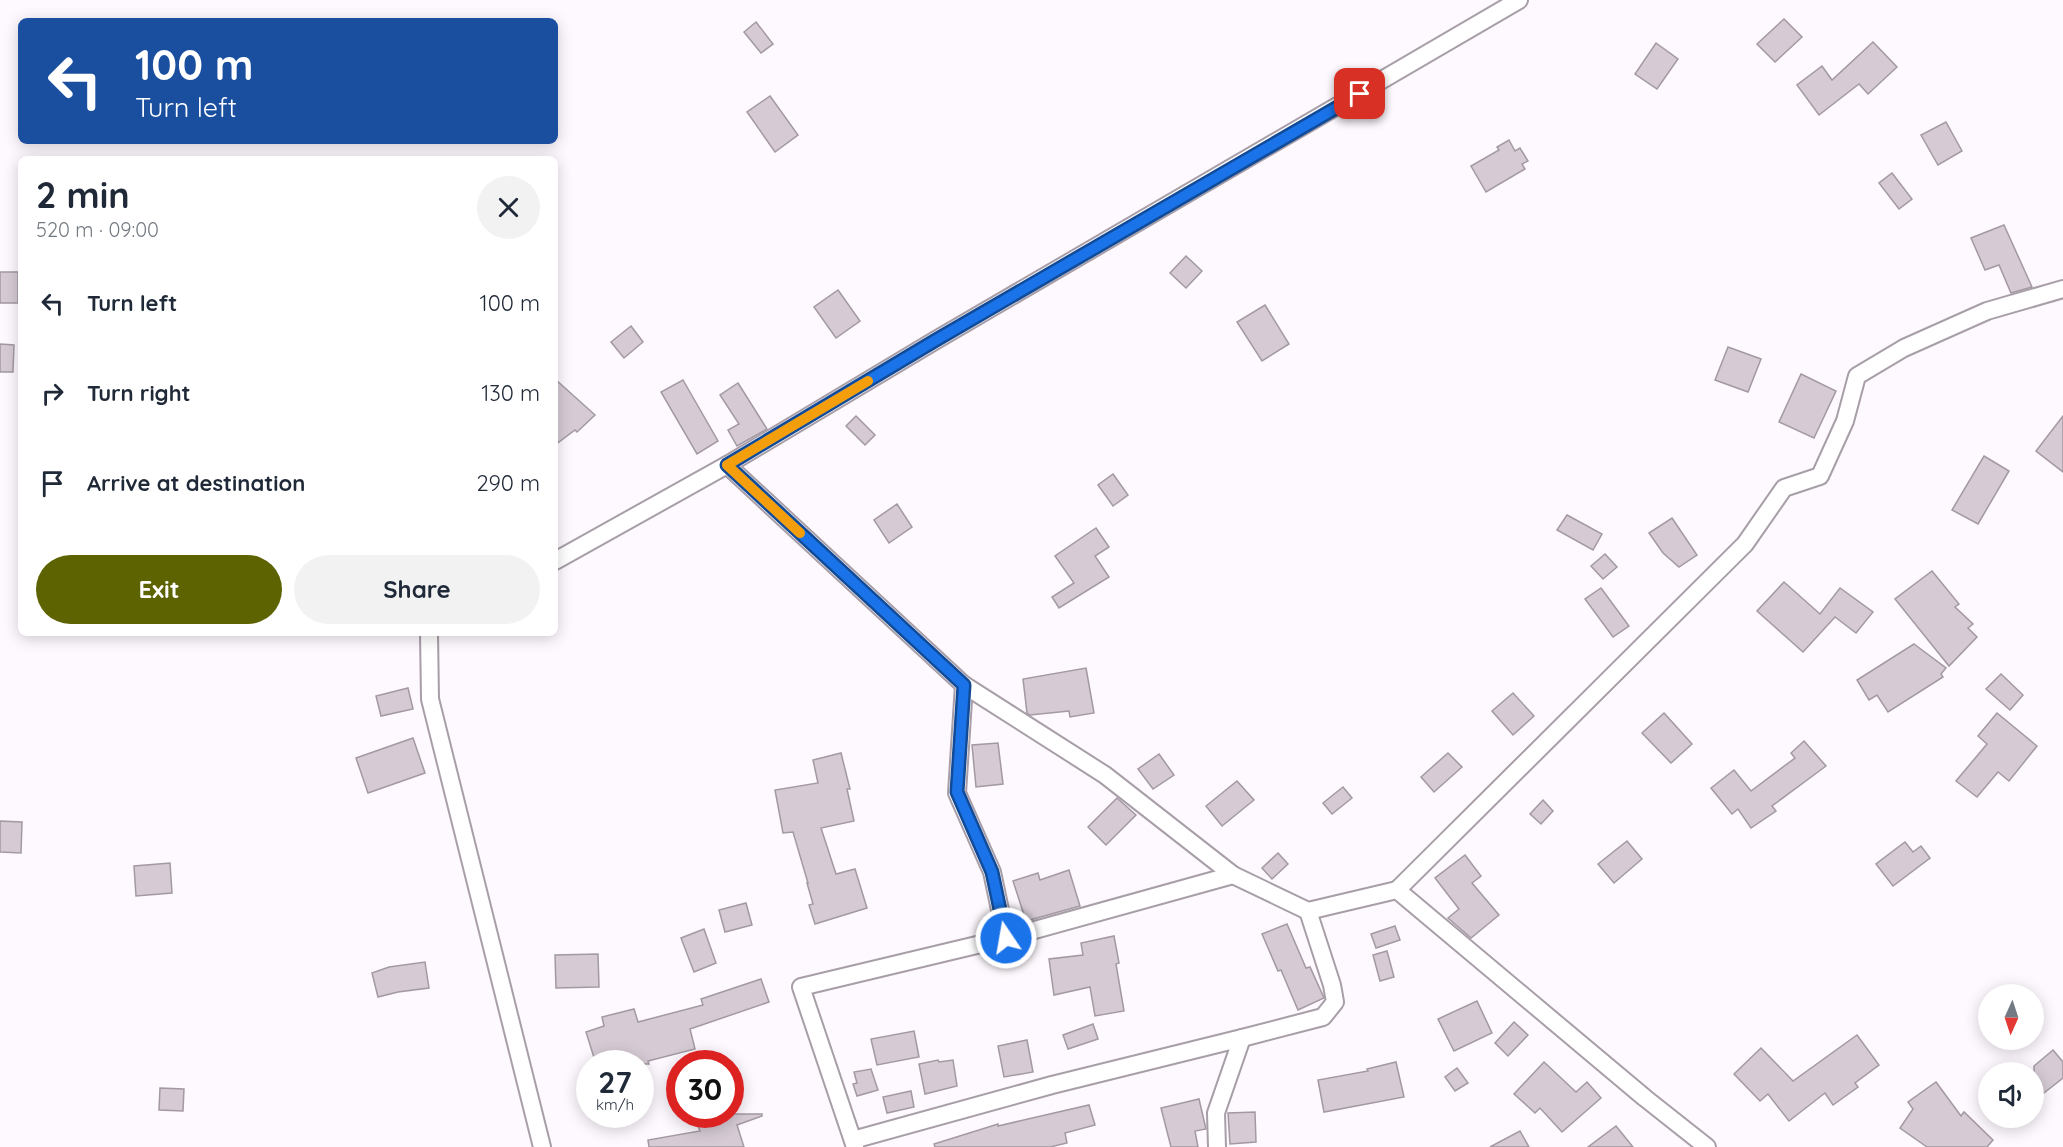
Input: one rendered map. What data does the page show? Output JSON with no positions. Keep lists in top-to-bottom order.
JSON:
{
  "north": "bottom",
  "page": {
    "turn": ["100 m", "Turn left"],
    "heading": ["2 min", "520 m · 09:00"],
    "list": [
      {
        "name": "Turn left",
        "value": "100 m"
      },
      {
        "name": "Turn right",
        "value": "130 m"
      },
      {
        "name": "Arrive at destination",
        "value": "290 m"
      }
    ],
    "buttons": ["Exit", "Share"],
    "speed": "27 km/h",
    "limit": "30"
  }
}
